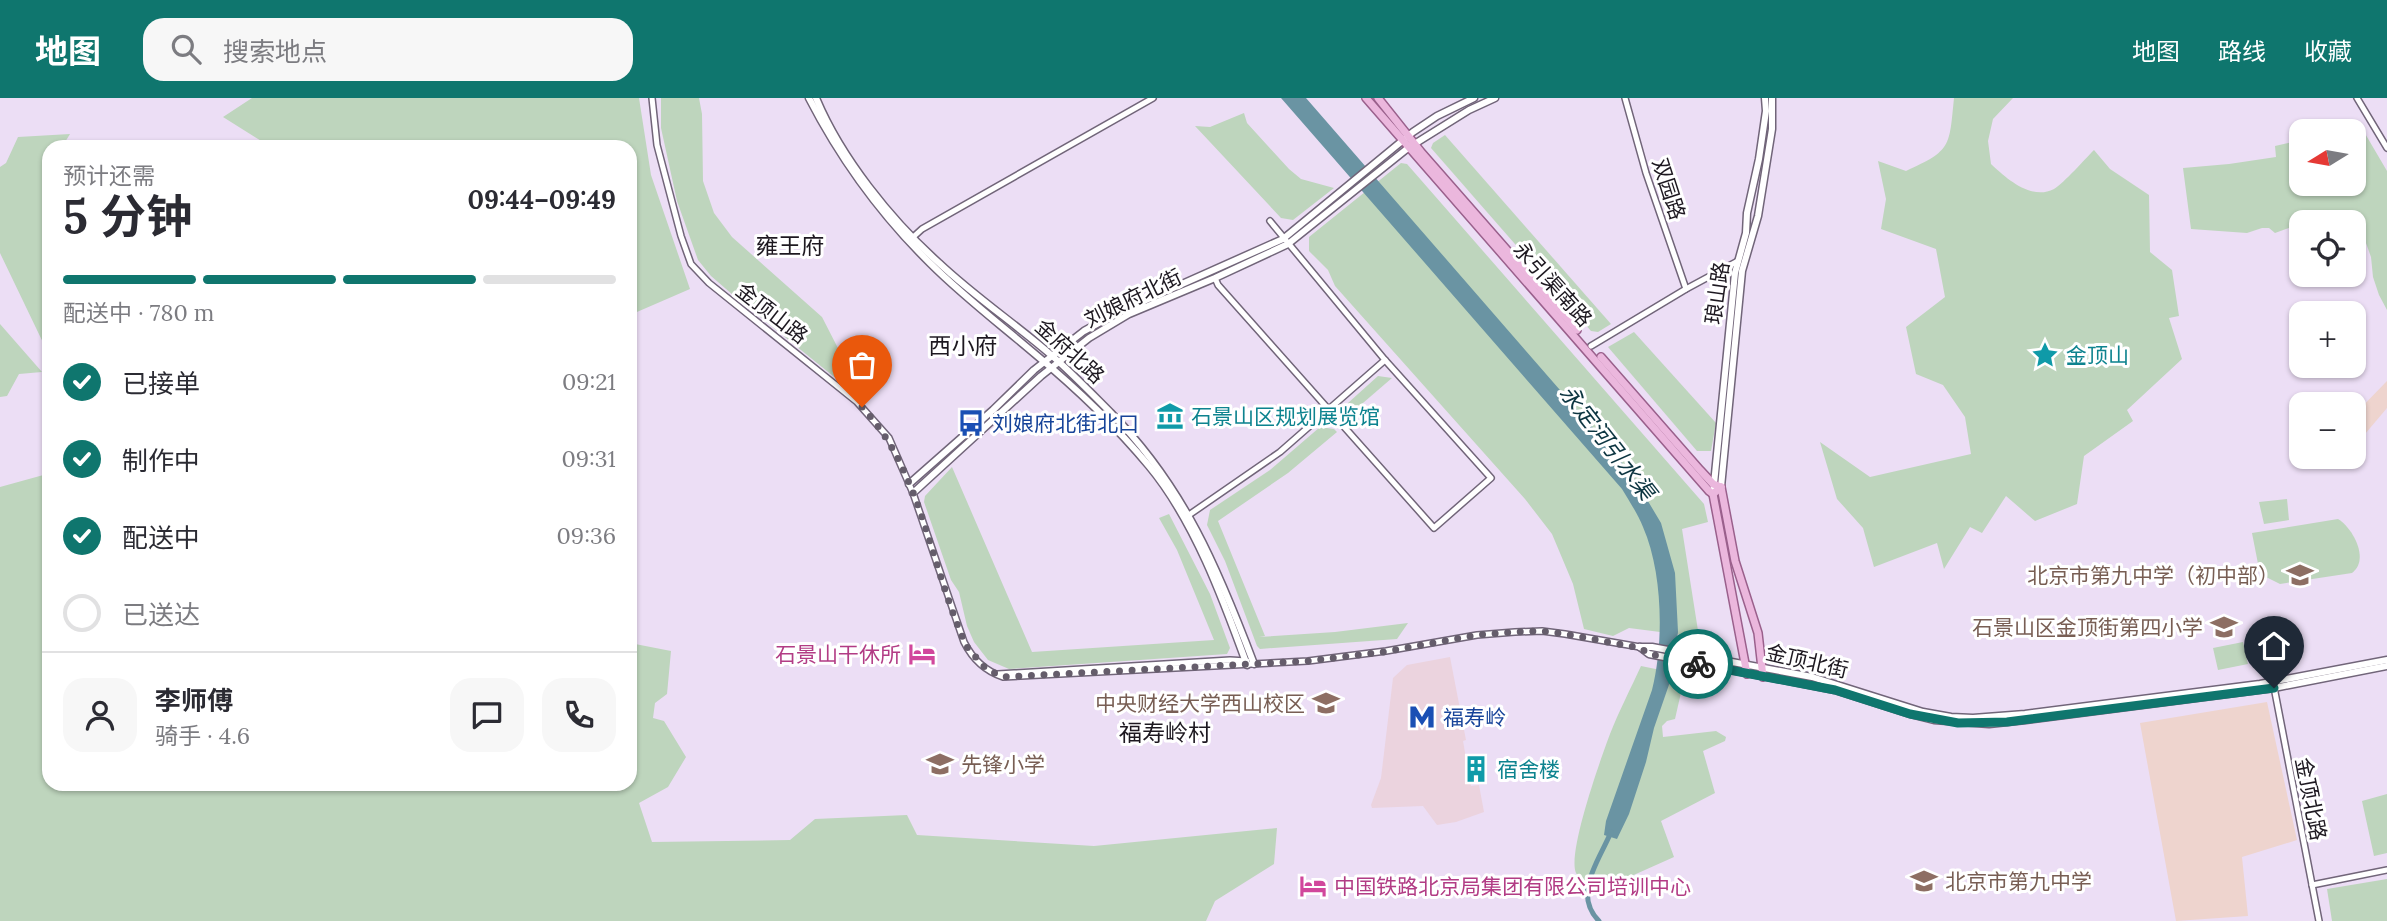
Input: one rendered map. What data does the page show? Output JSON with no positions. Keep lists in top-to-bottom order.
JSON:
{
  "streets": {
    "main road": [
      "永引渠南路",
      "琅山路",
      "刘娘府北街",
      "金府北路",
      "金顶北街"
    ],
    "street": ["双园路", "金顶山路", "金顶北路"]
  },
  "crossings": [
    ["永引渠南路", "琅山路"],
    ["永引渠南路", "刘娘府北街"],
    ["永引渠南路", "金顶北街"],
    ["刘娘府北街", "金顶山路"],
    ["刘娘府北街", "金府北路"],
    ["金顶山路", "金府北路"],
    ["金顶山路", "金顶北街"],
    ["金顶北街", "金顶北路"]
  ],
  "districts": ["雍王府", "西小府", "福寿岭村"],
  "water": ["永定河引水渠"],
  "places": {
    "place": ["金顶山"],
    "museum": ["石景山区规划展览馆"],
    "bus stop": ["刘娘府北街北口"],
    "school or university": [
      "北京市第九中学（初中部）",
      "石景山区金顶街第四小学",
      "中央财经大学西山校区",
      "先锋小学",
      "北京市第九中学"
    ],
    "hotel": ["石景山干休所", "中国铁路北京局集团有限公司培训中心"],
    "metro station": ["福寿岭"],
    "building": ["宿舍楼"]
  },
  "north": "left",
  "page": {
    "header": "地图",
    "search": "搜索地点",
    "nav": ["地图", "路线", "收藏"],
    "map_buttons": ["+", "−"],
    "heading": ["5 分钟", "预计还需", "09:44–09:49"],
    "panel": ["李师傅", "骑手 · 4.6"],
    "bar": "配送中 · 780 m",
    "list": [
      ["已接单", "09:21"],
      ["制作中", "09:31"],
      ["配送中", "09:36"],
      "已送达"
    ]
  }
}
